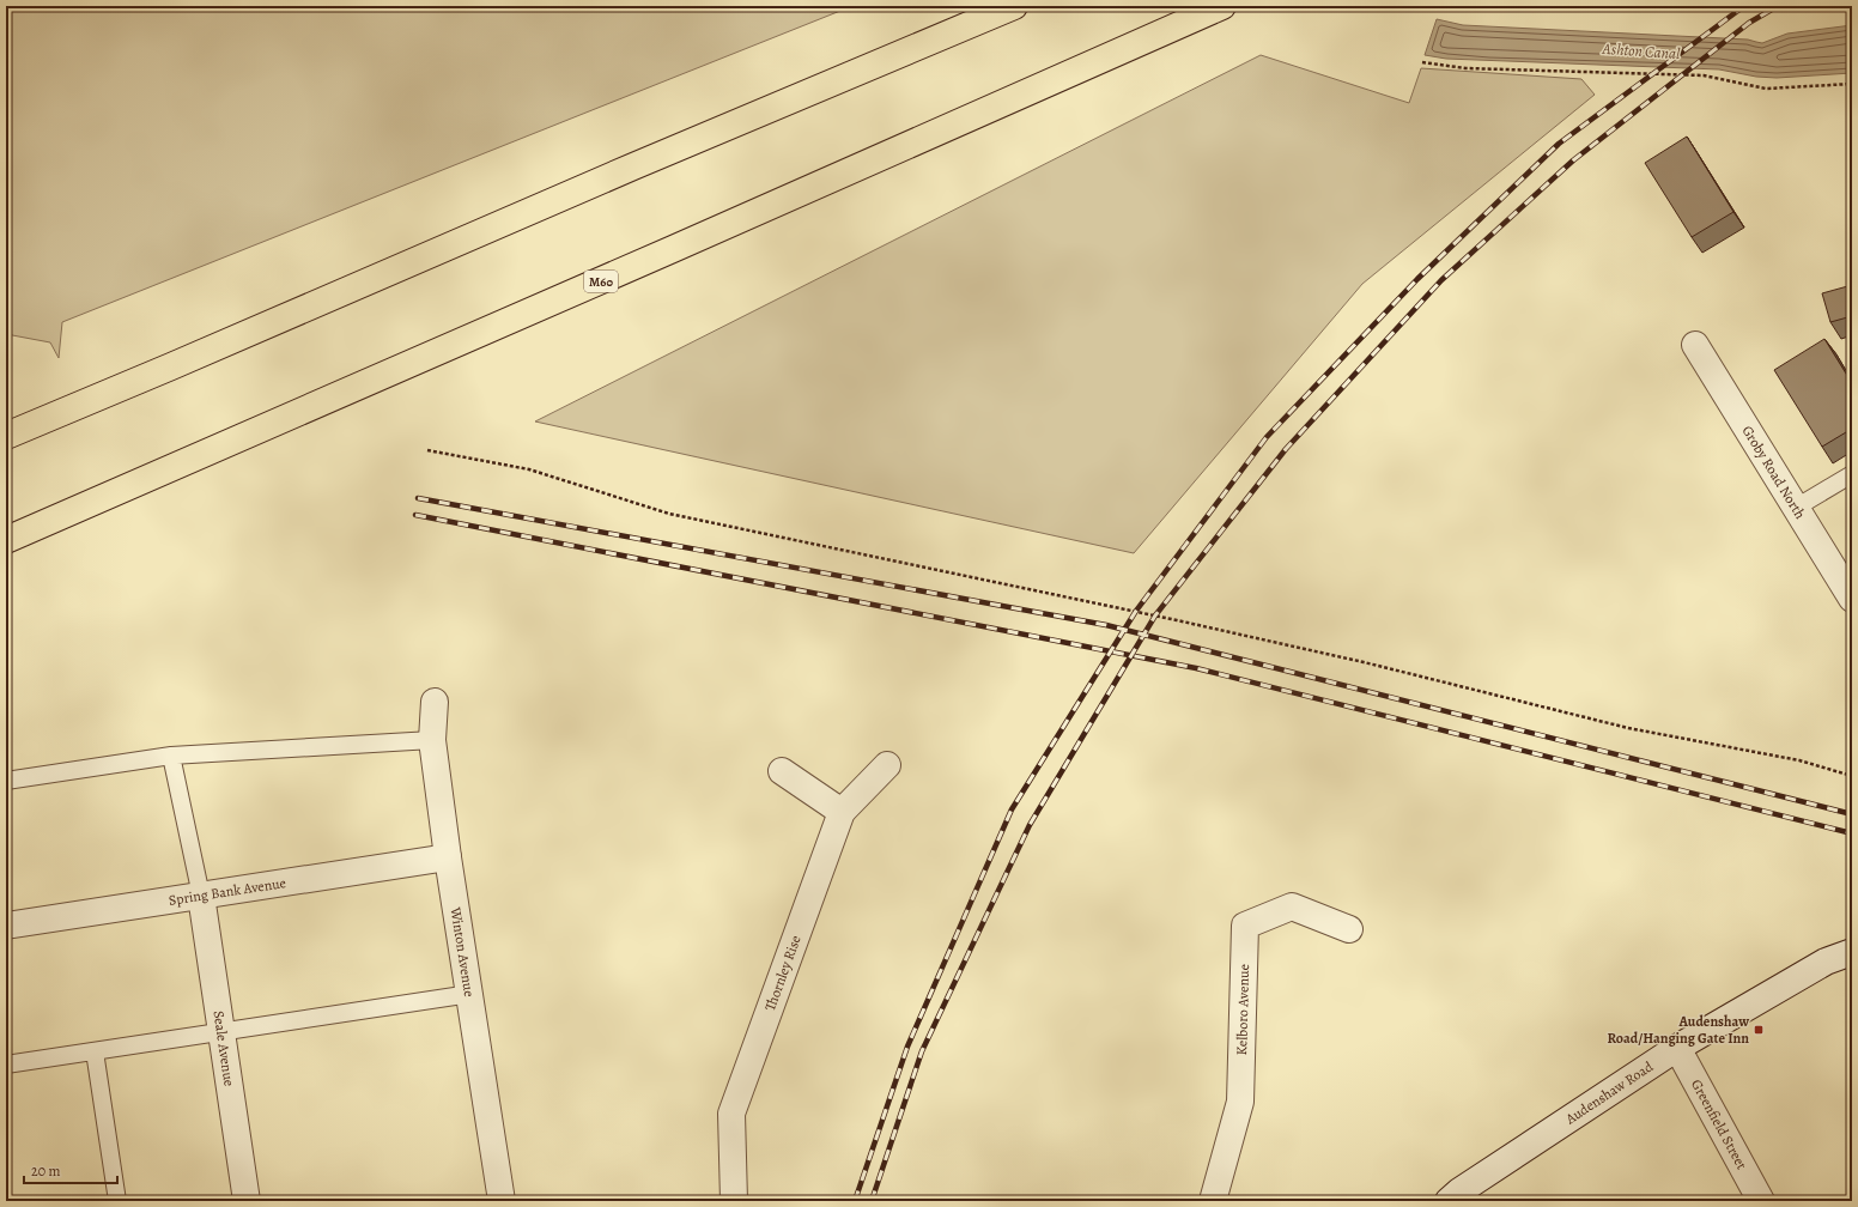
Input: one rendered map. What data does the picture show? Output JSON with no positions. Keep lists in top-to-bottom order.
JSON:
{
  "streets": {
    "highway": ["M60"],
    "street": [
      "Groby Road North",
      "Spring Bank Avenue",
      "Winton Avenue",
      "Thornley Rise",
      "Kelboro Avenue",
      "Seale Avenue",
      "Audenshaw Road",
      "Greenfield Street"
    ]
  },
  "crossings": [
    ["Spring Bank Avenue", "Winton Avenue"],
    ["Spring Bank Avenue", "Seale Avenue"],
    ["Audenshaw Road", "Greenfield Street"]
  ],
  "water": ["Ashton Canal"],
  "places": {
    "transit": ["Audenshaw Road/Hanging Gate Inn"]
  },
  "scale_bar": "20 m"
}
